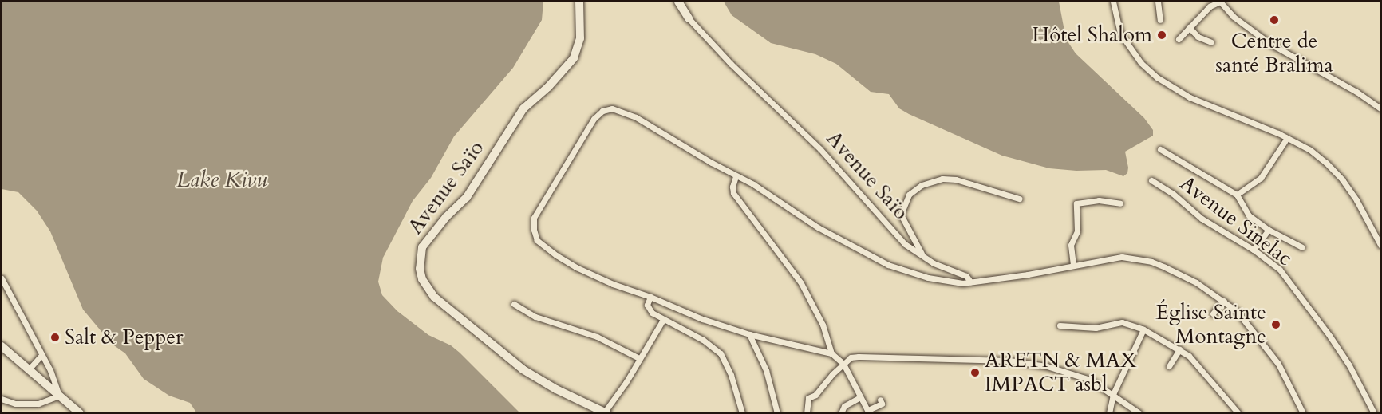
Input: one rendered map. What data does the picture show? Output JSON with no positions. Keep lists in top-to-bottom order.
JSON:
{
  "streets": {
    "street": ["Avenue Saïo", "Avenue Sinelac"]
  },
  "water": ["Lake Kivu"],
  "places": [
    "Centre de santé Bralima",
    "Hôtel Shalom",
    "Église Sainte Montagne",
    "Salt & Pepper",
    "ARETN & MAX IMPACT asbl"
  ]
}
